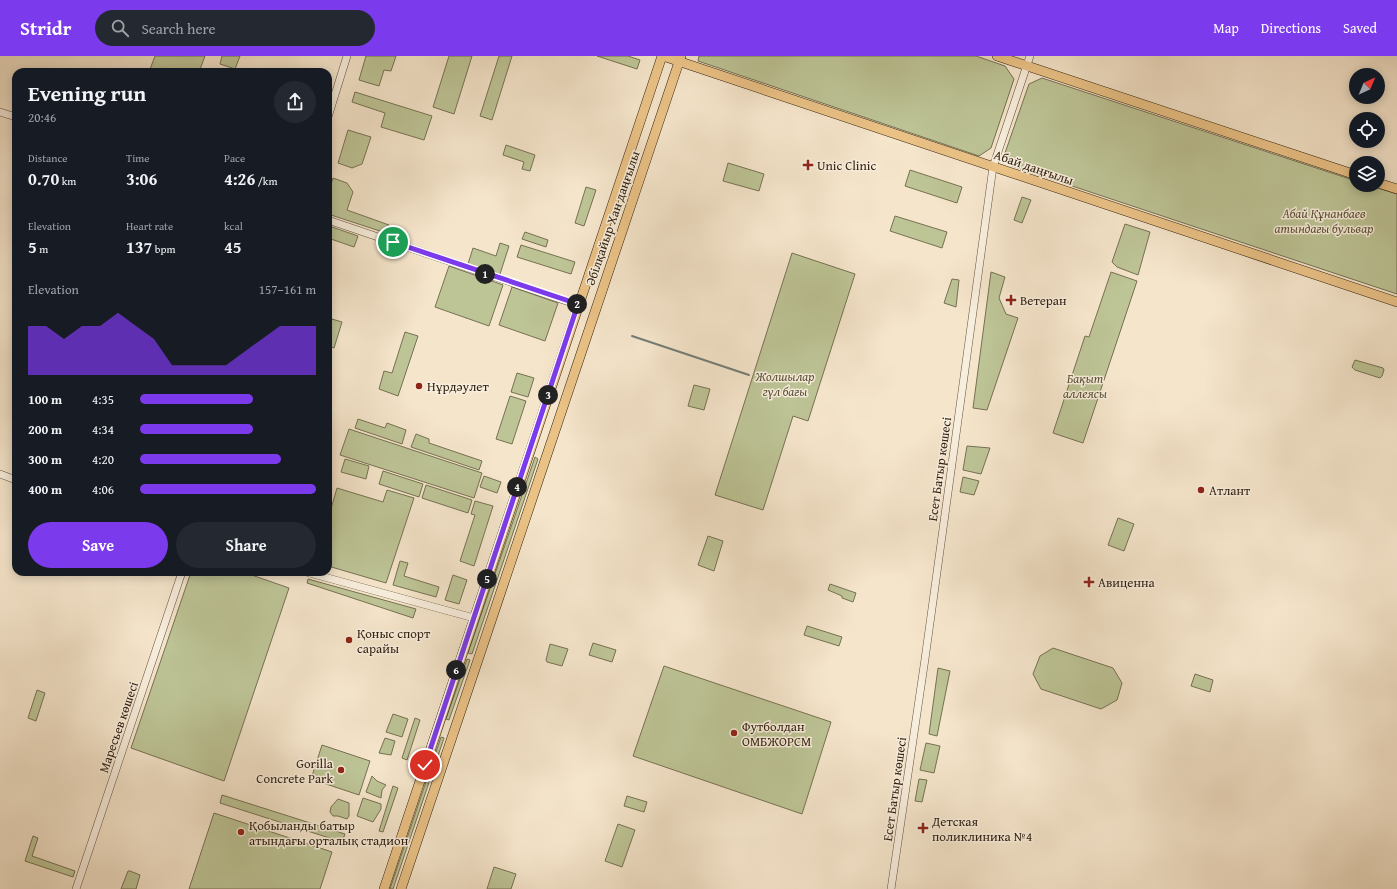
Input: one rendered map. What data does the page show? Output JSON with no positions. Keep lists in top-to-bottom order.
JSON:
{
  "streets": {
    "main road": ["Абай даңғылы", "Әбілқайыр Хан даңғылы"],
    "street": ["Есет Батыр көшесі", "Маресьев көшесі"]
  },
  "crossings": [
    ["Абай даңғылы", "Әбілқайыр Хан даңғылы"],
    ["Абай даңғылы", "Есет Батыр көшесі"]
  ],
  "parks": ["Абай Құнанбаев атындағы бульвар", "Жолшылар гүл бағы", "Бақыт аллеясы"],
  "places": {
    "health": [
      "Unic Clinic",
      "Ветеран",
      "Авиценна",
      "Детская поликлиника №4"
    ],
    "other": [
      "Нұрдәулет",
      "Атлант",
      "Қоныс спорт сарайы",
      "Футболдан ОМБЖОРСМ",
      "Gorilla Concrete Park",
      "Қобыланды батыр атындағы орталық стадион"
    ]
  },
  "north": "top right",
  "page": {
    "header": "Stridr",
    "search": "Search here",
    "nav": ["Map", "Directions", "Saved"],
    "heading": ["Evening run", "20:46"],
    "stats": [
      ["Distance", "0.70 km"],
      ["Time", "3:06"],
      ["Pace", "4:26 /km"],
      ["Elevation", "5 m"],
      ["Heart rate", "137 bpm"],
      ["kcal", "45"]
    ],
    "pins": [
      "1",
      "2",
      "3",
      "4",
      "5",
      "6"
    ],
    "chart": ["Elevation", "157–161 m"],
    "list": [
      {
        "name": "100 m",
        "note": "4:35"
      },
      {
        "name": "200 m",
        "note": "4:34"
      },
      {
        "name": "300 m",
        "note": "4:20"
      },
      {
        "name": "400 m",
        "note": "4:06"
      }
    ],
    "buttons": ["Save", "Share"]
  }
}
